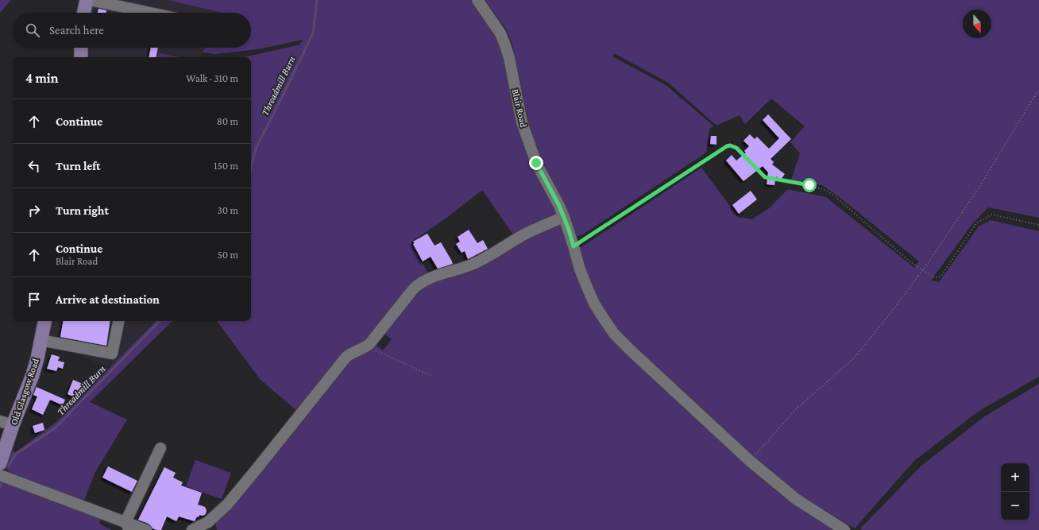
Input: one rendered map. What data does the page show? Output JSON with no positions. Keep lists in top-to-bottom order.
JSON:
{
  "streets": {
    "main road": ["Old Glasgow Road"],
    "street": ["Blair Road"]
  },
  "water": ["Threadmill Burn"],
  "north": "bottom",
  "page": {
    "search": "Search here",
    "heading": ["4 min", "Walk · 310 m"],
    "list": [
      ["Continue", "80 m"],
      ["Turn left", "150 m"],
      ["Turn right", "30 m"],
      ["Continue", "Blair Road", "50 m"],
      "Arrive at destination"
    ],
    "map_buttons": ["+", "−"]
  }
}
